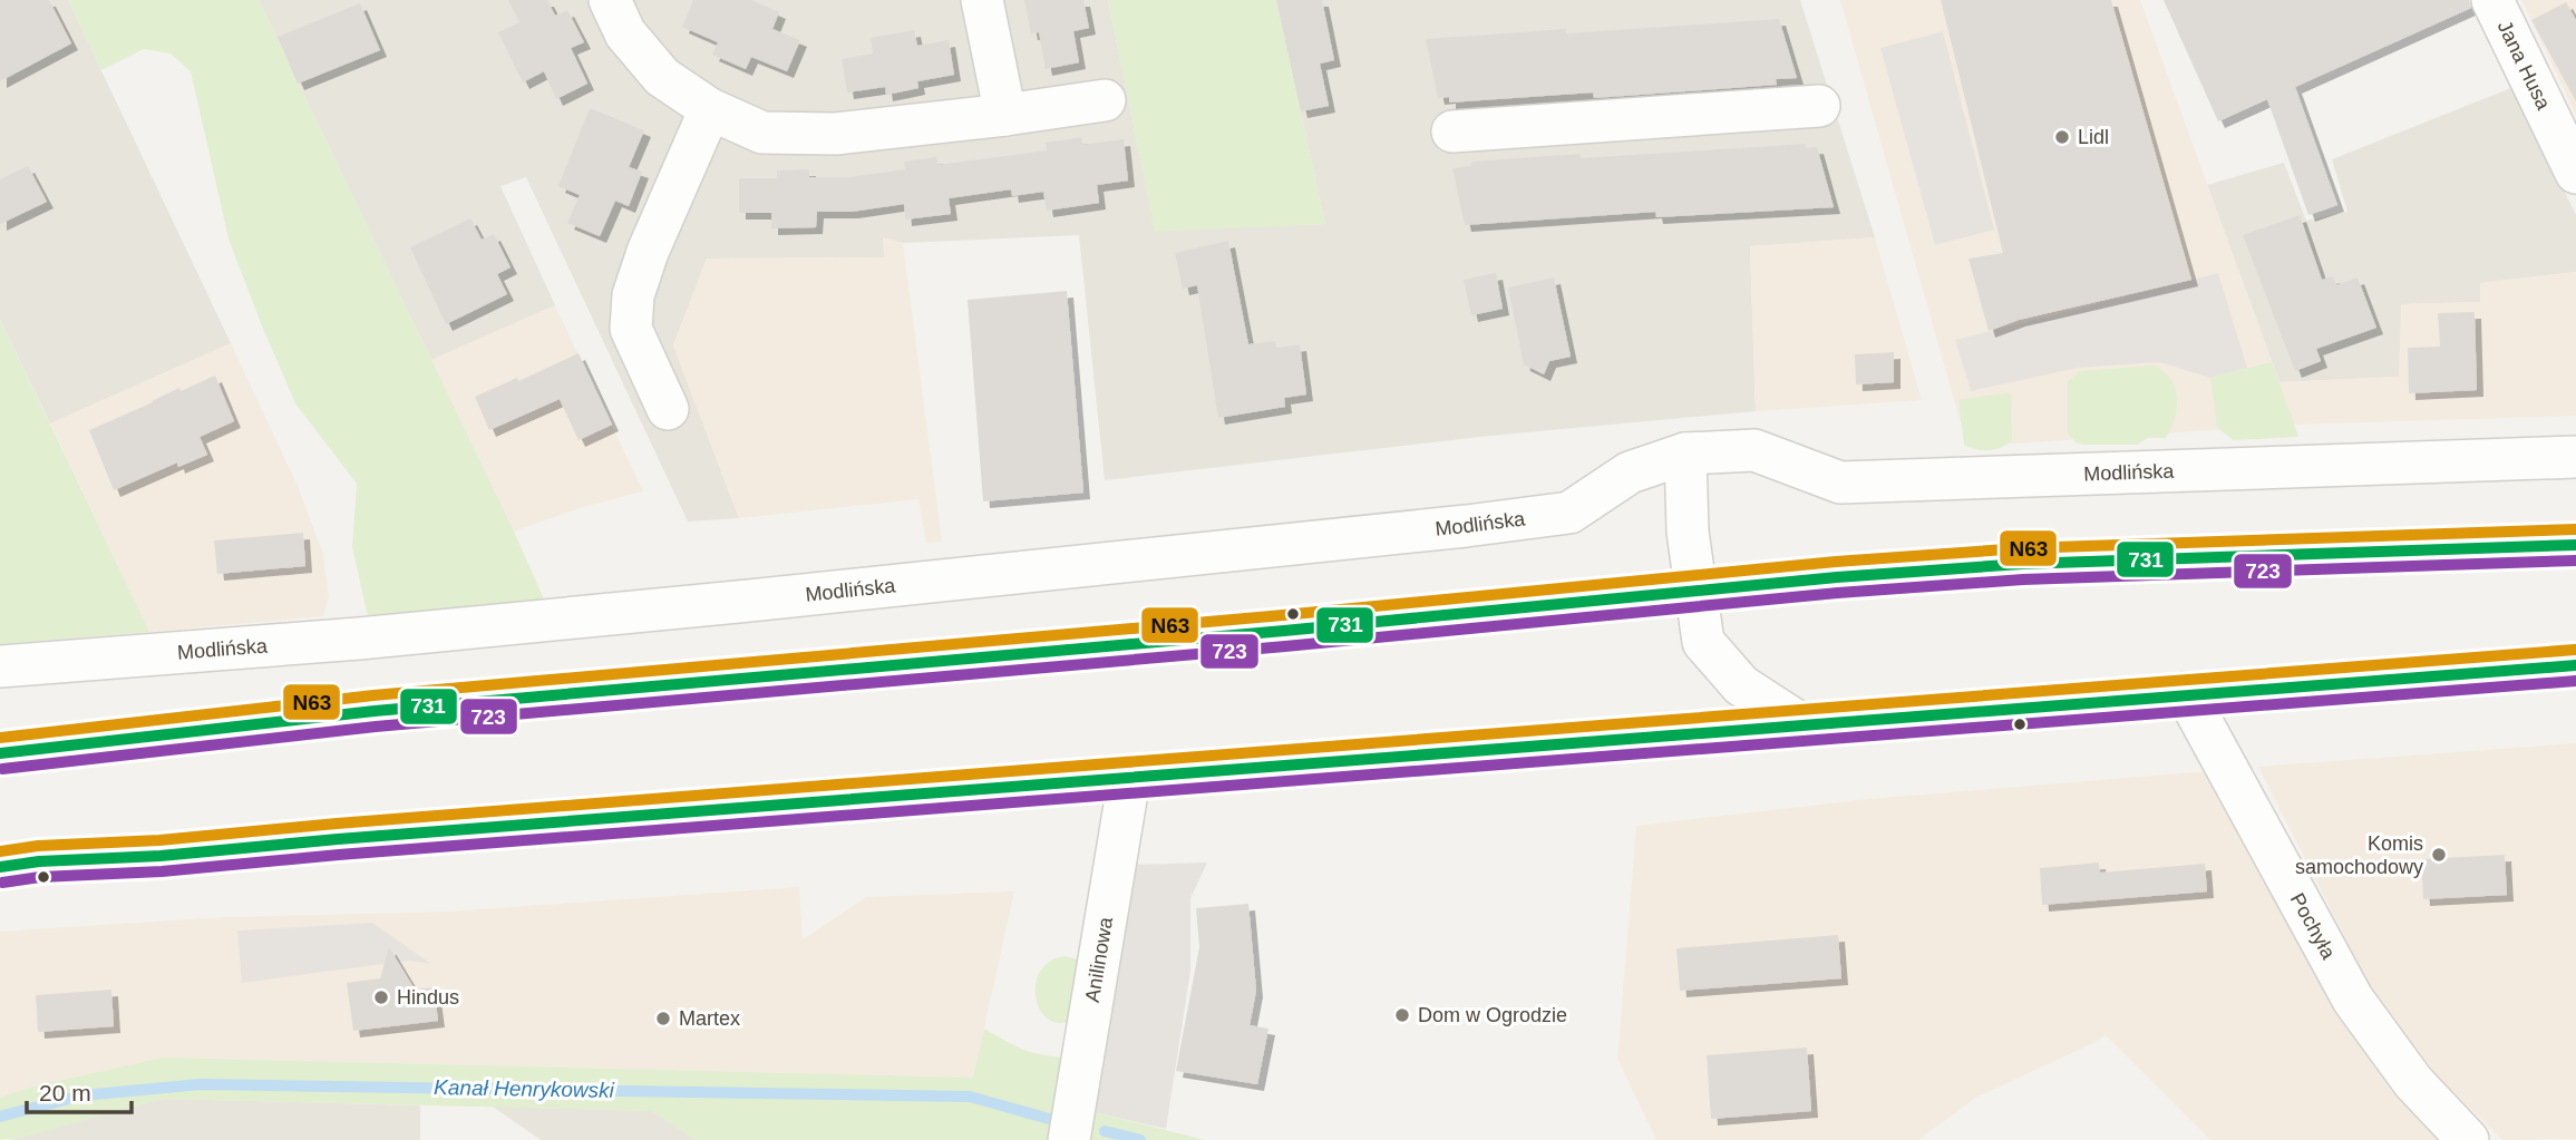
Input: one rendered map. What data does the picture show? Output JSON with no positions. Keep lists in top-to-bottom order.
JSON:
{
  "streets": {
    "street": [
      "Jana Husa",
      "Modlińska",
      "Pochyła",
      "Anilinowa"
    ]
  },
  "water": ["Kanał Henrykowski"],
  "places": [
    "Lidl",
    "Komis samochodowy",
    "Hindus",
    "Dom w Ogrodzie",
    "Martex"
  ],
  "lines": ["transit line N63", "transit line 731", "transit line 723"],
  "scale_bar": "20 m"
}
